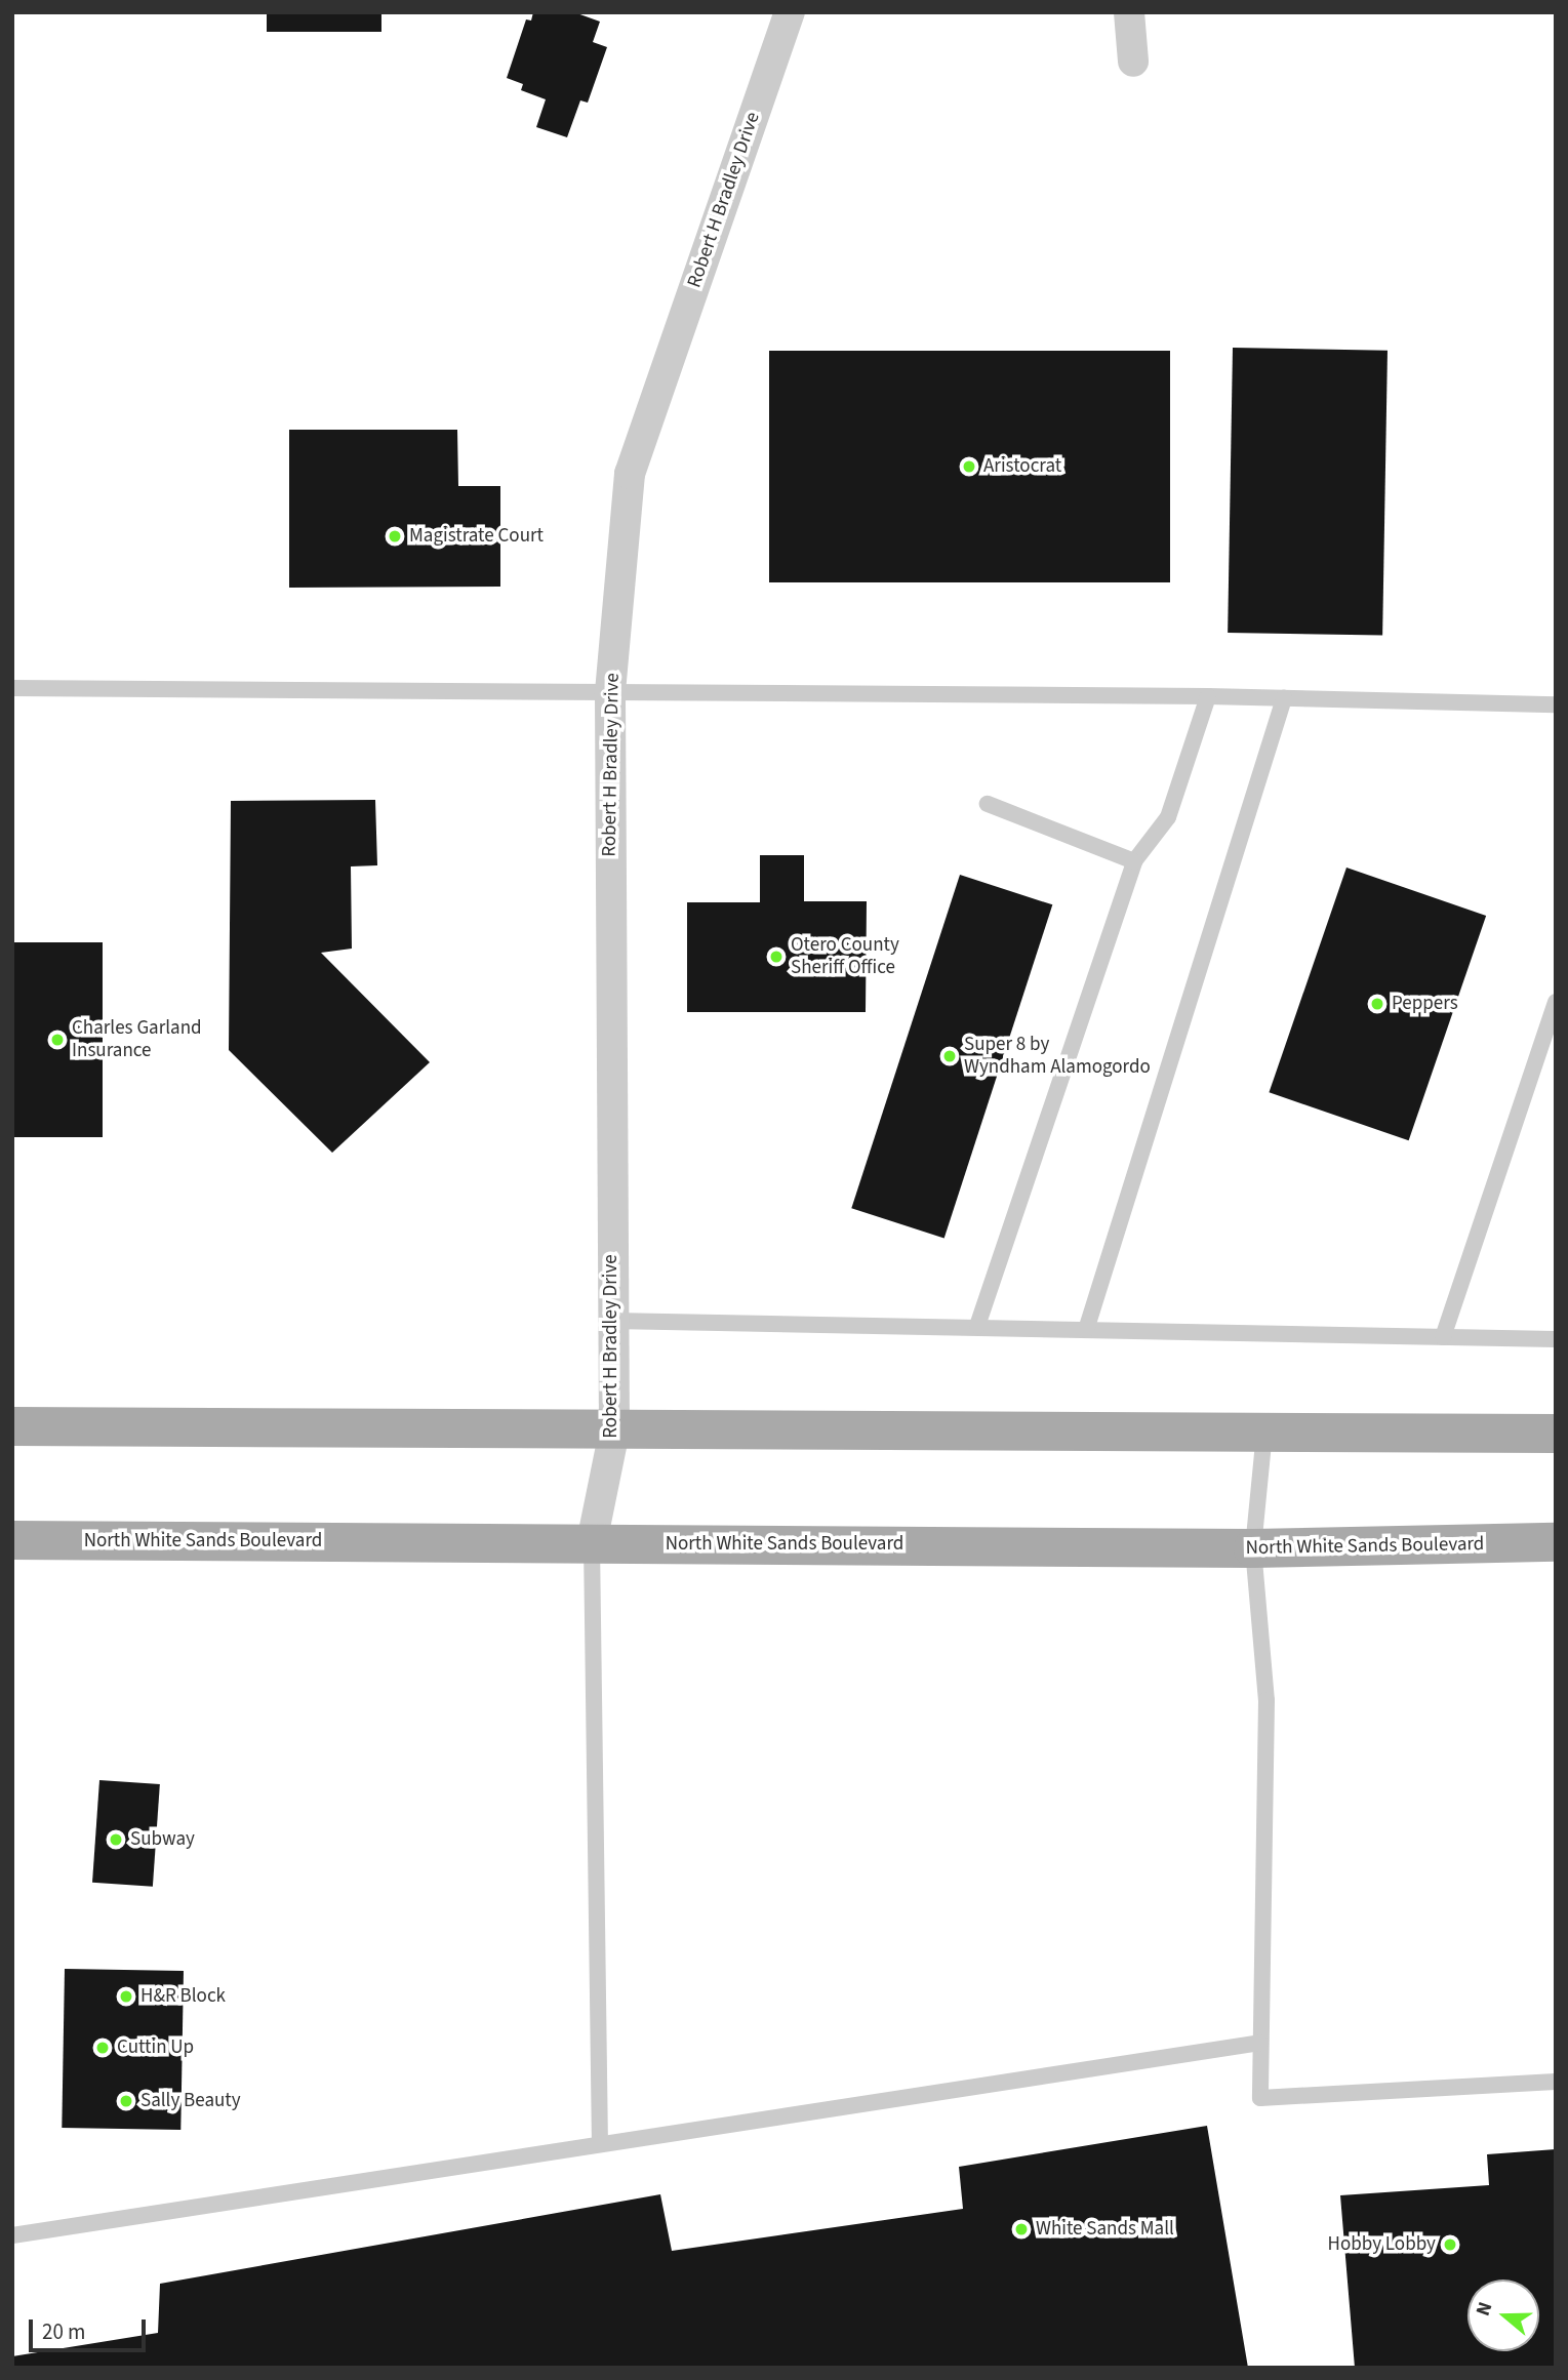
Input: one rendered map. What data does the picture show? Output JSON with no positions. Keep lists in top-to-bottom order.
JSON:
{
  "streets": {
    "main road": ["North White Sands Boulevard"],
    "street": ["Robert H Bradley Drive"]
  },
  "crossings": [
    ["Robert H Bradley Drive", "North White Sands Boulevard"]
  ],
  "places": [
    "Aristocrat",
    "Magistrate Court",
    "Otero County Sheriff Office",
    "Peppers",
    "Charles Garland Insurance",
    "Super 8 by Wyndham Alamogordo",
    "Subway",
    "H&R Block",
    "Cuttin Up",
    "Sally Beauty",
    "White Sands Mall",
    "Hobby Lobby"
  ],
  "scale_bar": "20 m",
  "north": "left"
}
